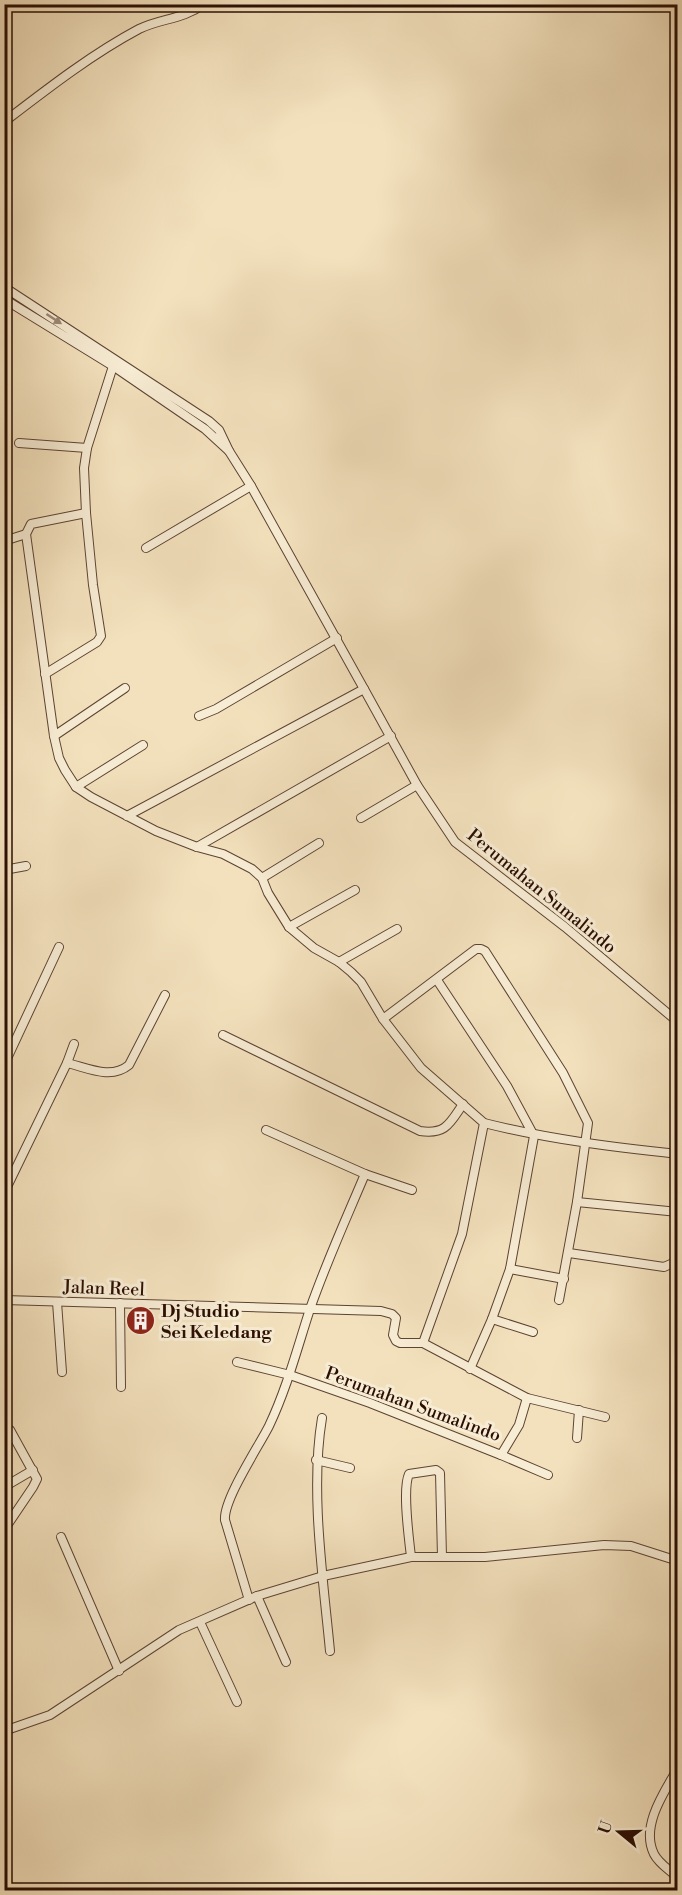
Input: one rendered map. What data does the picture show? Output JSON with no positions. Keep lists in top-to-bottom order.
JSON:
{
  "streets": {
    "street": ["Perumahan Sumalindo", "Jalan Reel"]
  },
  "places": {
    "building": ["Dj Studio Sei Keledang"]
  },
  "north": "left"
}
